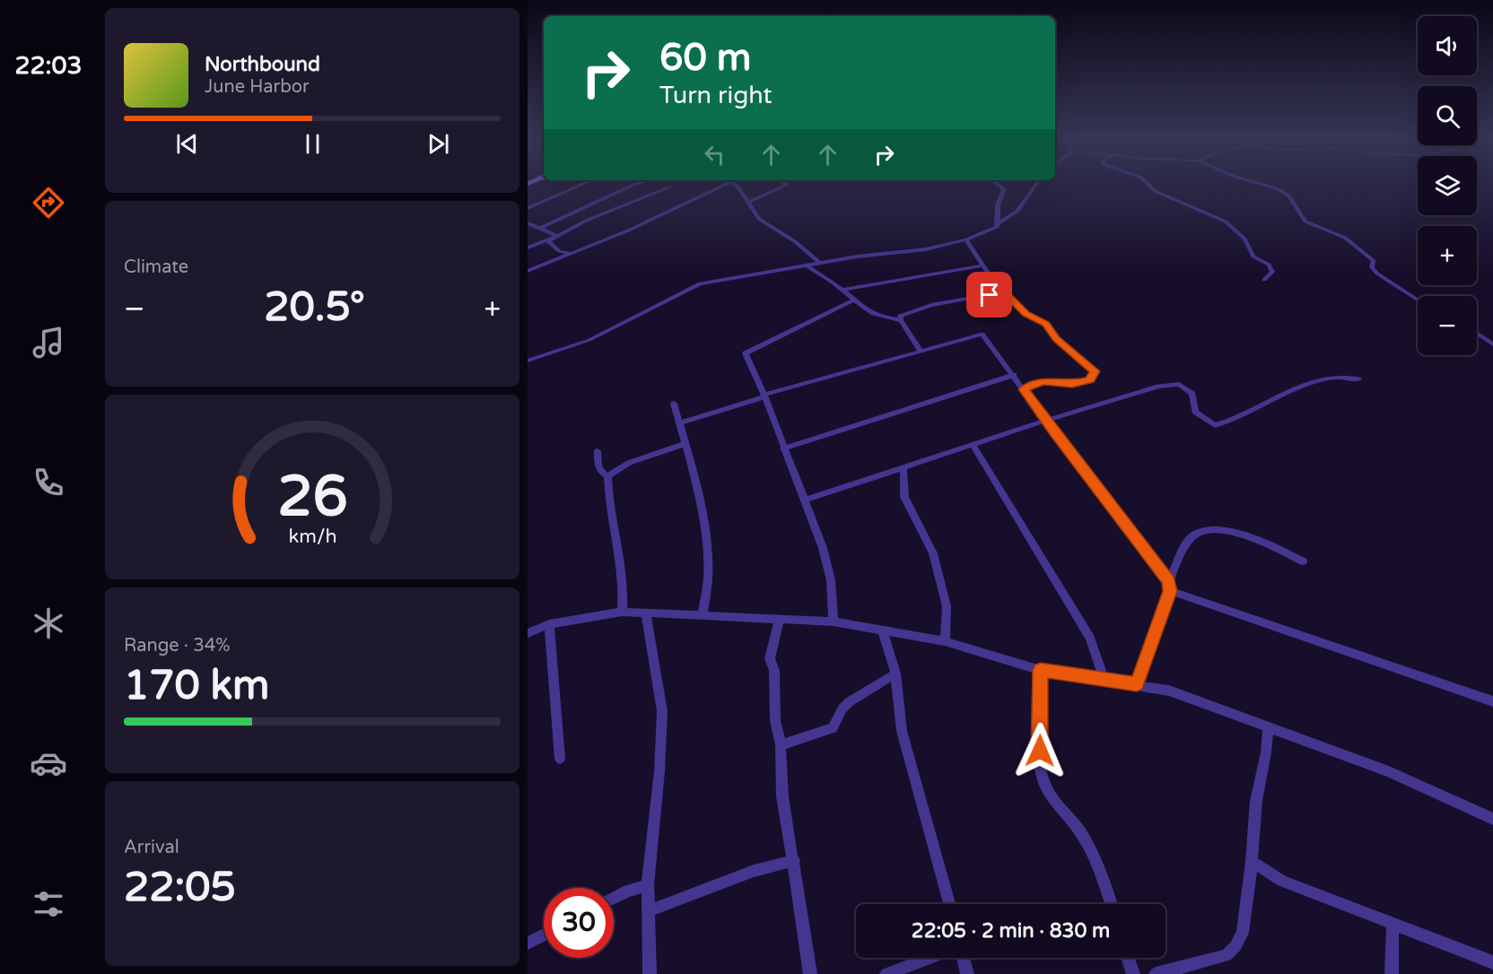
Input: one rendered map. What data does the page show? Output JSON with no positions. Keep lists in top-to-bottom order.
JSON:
{
  "page": {
    "tabs": "22:03",
    "map_buttons": ["+", "−"],
    "turn": ["60 m", "Turn right"],
    "song": ["Northbound", "June Harbor"],
    "tile": [
      "Climate",
      ["Range · 34%", "170 km"],
      ["Arrival", "22:05"]
    ],
    "heat": ["−", "20.5°", "+"],
    "limit": "30",
    "trip": "22:05 · 2 min · 830 m",
    "gauge": ["26", "km/h"]
  }
}
